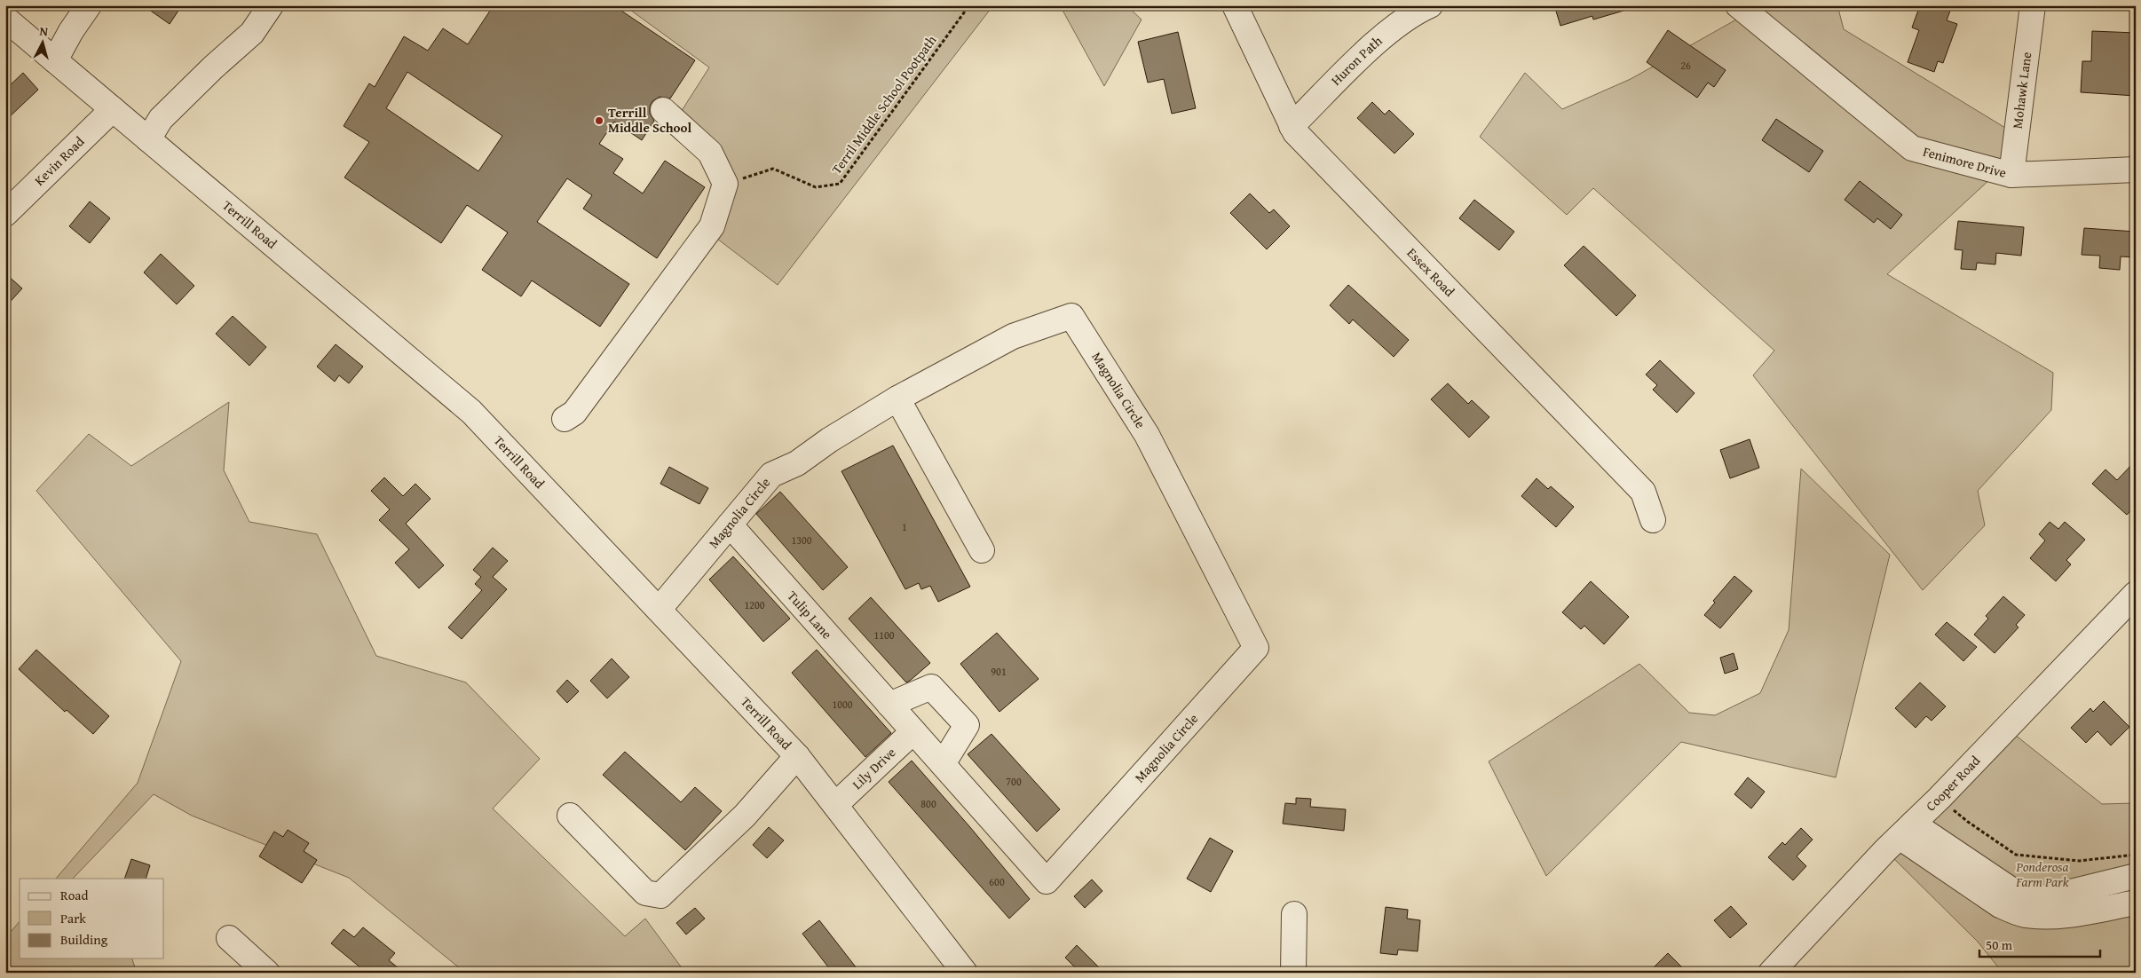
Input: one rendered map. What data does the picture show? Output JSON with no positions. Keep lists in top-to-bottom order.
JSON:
{
  "streets": {
    "street": [
      "Huron Path",
      "Mohawk Lane",
      "Kevin Road",
      "Fenimore Drive",
      "Terrill Road",
      "Essex Road",
      "Magnolia Circle",
      "Tulip Lane",
      "Lily Drive",
      "Cooper Road"
    ],
    "path": ["Terril Middle School Pootpath"]
  },
  "crossings": [
    ["Huron Path", "Essex Road"],
    ["Mohawk Lane", "Fenimore Drive"],
    ["Kevin Road", "Terrill Road"],
    ["Terrill Road", "Magnolia Circle"],
    ["Terrill Road", "Lily Drive"],
    ["Magnolia Circle", "Tulip Lane"],
    ["Tulip Lane", "Lily Drive"]
  ],
  "parks": ["Ponderosa Farm Park"],
  "places": ["Terrill Middle School"],
  "house_numbers": [
    "26",
    "1",
    "1300",
    "1200",
    "1100",
    "901",
    "1000",
    "700",
    "800",
    "600"
  ],
  "legend": ["Road", "Park", "Building"],
  "scale_bar": "50 m",
  "north": "top"
}
